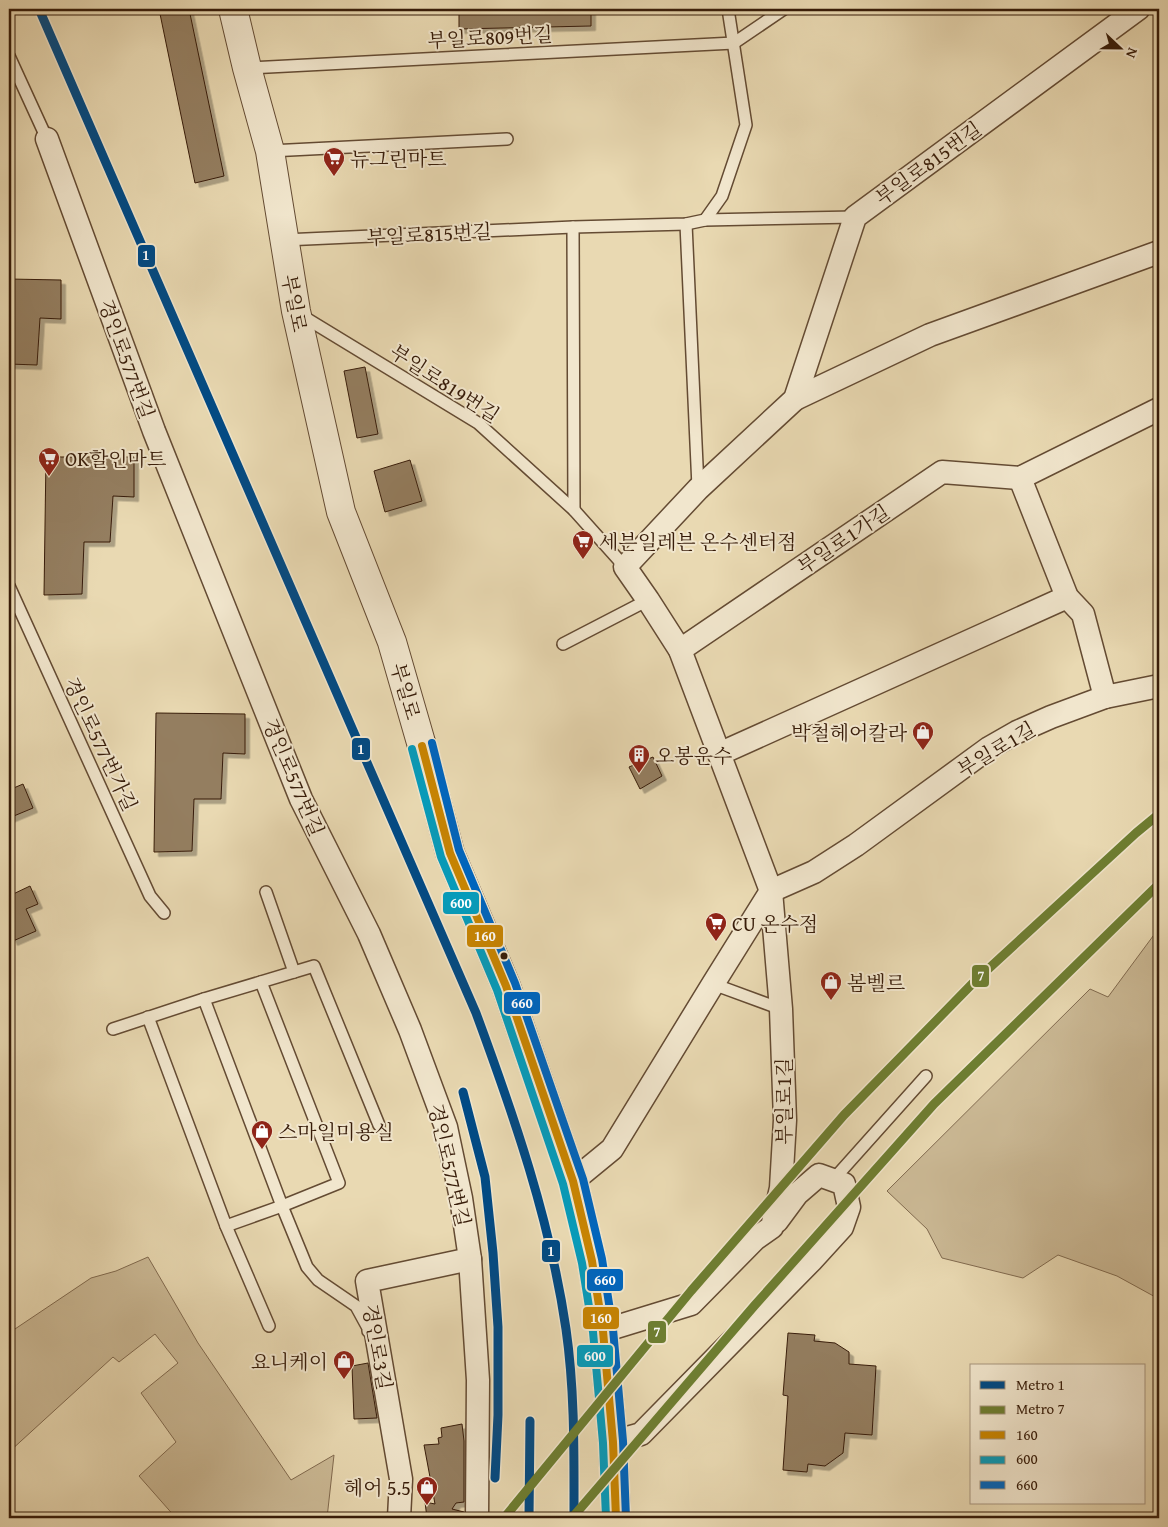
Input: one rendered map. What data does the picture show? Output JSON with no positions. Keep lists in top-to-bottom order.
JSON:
{
  "streets": {
    "main road": ["부일로"],
    "street": [
      "부일로815번길",
      "경인로577번길",
      "부일로1가길",
      "부일로1길",
      "경인로3길"
    ],
    "lane": ["부일로809번길", "부일로819번길", "경인로577번가길"]
  },
  "crossings": [
    ["부일로809번길", "부일로"],
    ["부일로815번길", "부일로"],
    ["부일로", "부일로819번길"],
    ["경인로577번길", "경인로3길"]
  ],
  "places": {
    "supermarket": [
      "뉴그린마트",
      "OK할인마트",
      "세븐일레븐 온수센터점",
      "CU 온수점"
    ],
    "shop": [
      "박철헤어칼라",
      "봄벨르",
      "스마일미용실",
      "요니케이",
      "헤어 5.5"
    ],
    "building": ["오봉운수"]
  },
  "lines": [
    "metro line 1",
    "transit line 660",
    "transit line 160",
    "transit line 600",
    "metro line 7"
  ],
  "legend": [
    "Metro 1",
    "Metro 7",
    "160",
    "600",
    "660"
  ],
  "north": "right"
}
